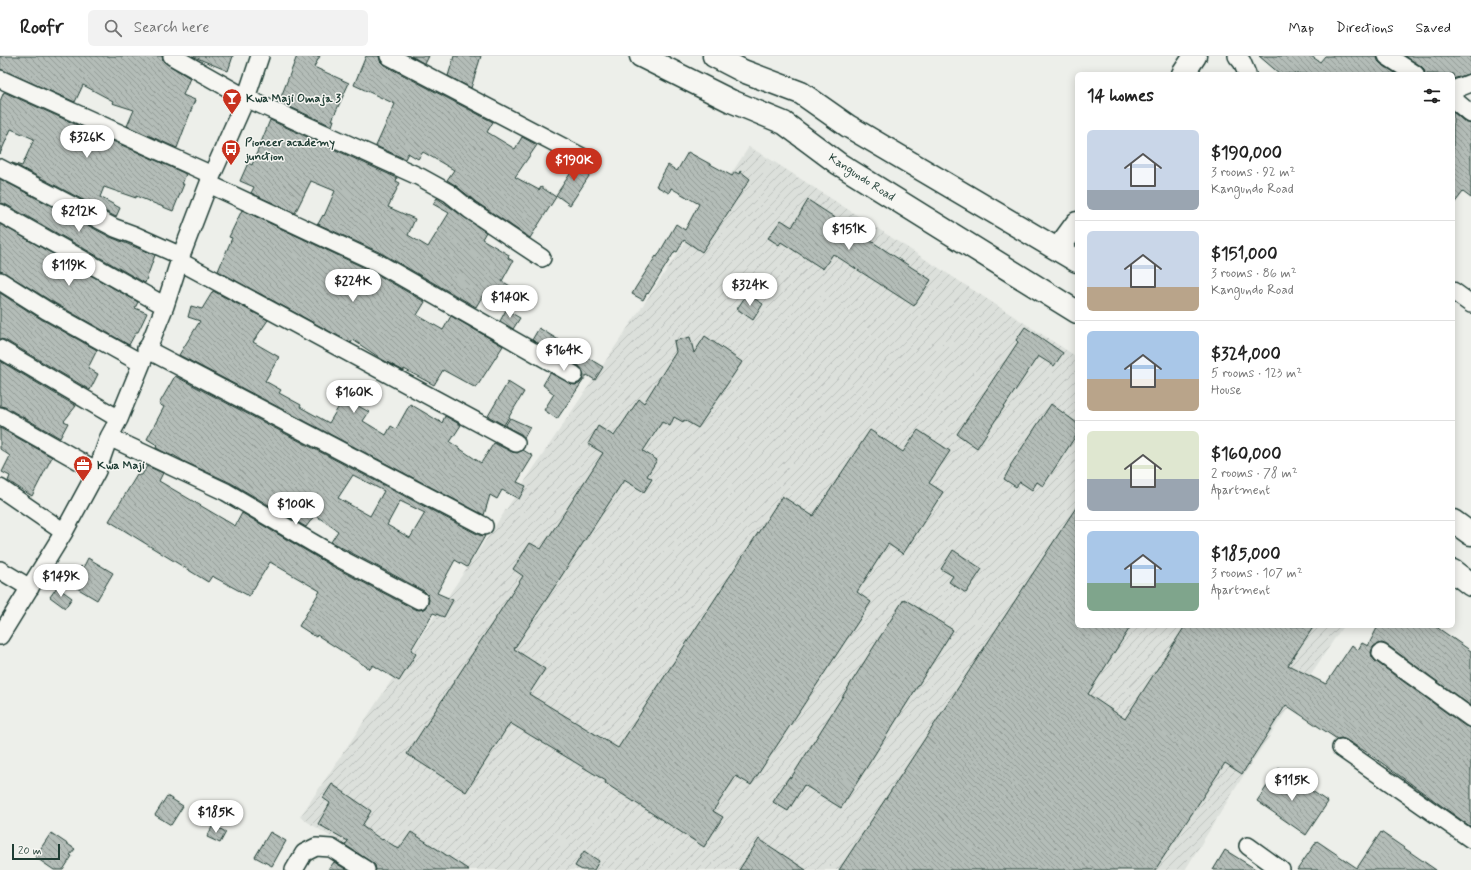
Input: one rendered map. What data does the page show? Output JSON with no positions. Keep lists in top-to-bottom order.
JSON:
{
  "streets": {
    "main road": ["Kangundo Road"]
  },
  "places": {
    "bar": ["Kwa Maji Omaja 3"],
    "bus stop": ["Pioneer academy junction"],
    "office": ["Kwa Maji"]
  },
  "scale_bar": "20 m",
  "page": {
    "header": "Roofr",
    "search": "Search here",
    "nav": ["Map", "Directions", "Saved"],
    "heading": "14 homes",
    "list": [
      {
        "name": "$190,000",
        "note": "3 rooms · 92 m² · Kangundo Road"
      },
      {
        "name": "$151,000",
        "note": "3 rooms · 86 m² · Kangundo Road"
      },
      {
        "name": "$324,000",
        "note": "5 rooms · 123 m² · House"
      },
      {
        "name": "$160,000",
        "note": "2 rooms · 78 m² · Apartment"
      },
      {
        "name": "$185,000",
        "note": "3 rooms · 107 m² · Apartment"
      }
    ],
    "price": [
      "$326K",
      "$190K",
      "$212K",
      "$151K",
      "$119K",
      "$224K",
      "$324K",
      "$140K",
      "$164K",
      "$160K",
      "$100K",
      "$149K",
      "$115K",
      "$185K"
    ],
    "scale": "20 m"
  }
}
